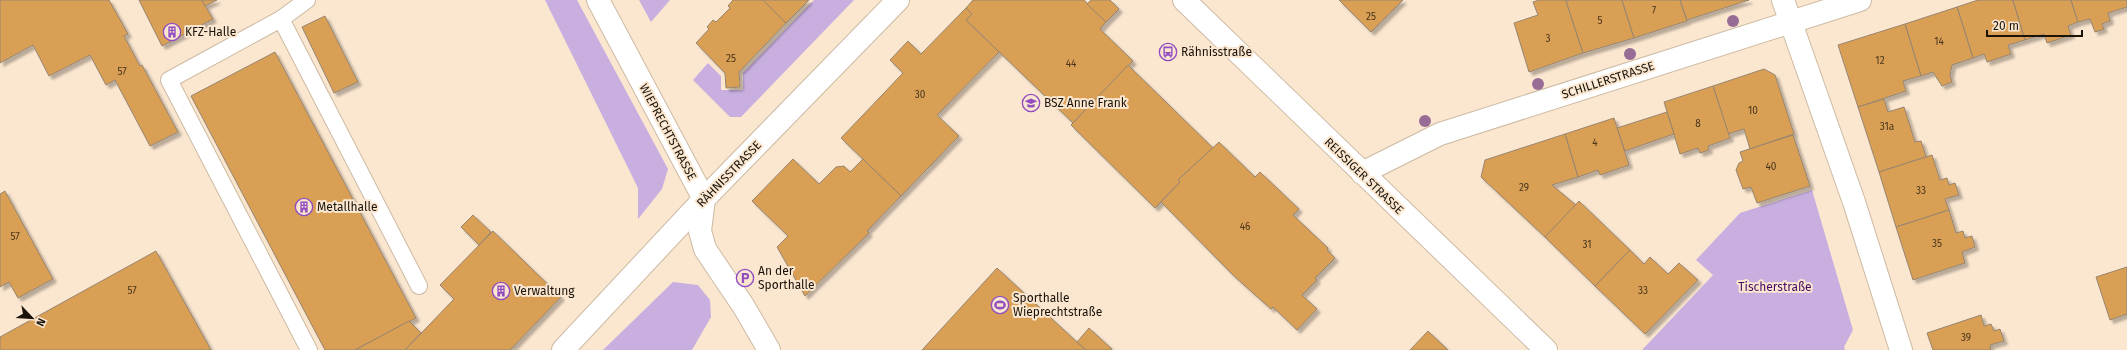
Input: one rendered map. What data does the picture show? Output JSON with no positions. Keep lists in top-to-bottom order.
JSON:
{
  "streets": {
    "street": [
      "SCHILLERSTRASSE",
      "WIEPRECHTSTRASSE",
      "RÄHNISSTRASSE",
      "REISSIGER STRASSE"
    ]
  },
  "crossings": [
    ["SCHILLERSTRASSE", "REISSIGER STRASSE"],
    ["WIEPRECHTSTRASSE", "RÄHNISSTRASSE"]
  ],
  "parks": ["Tischerstraße"],
  "places": {
    "building": ["KFZ-Halle", "Metallhalle", "Verwaltung"],
    "bus stop": ["Rähnisstraße"],
    "school or university": ["BSZ Anne Frank"],
    "parking": ["An der Sporthalle"],
    "sports": ["Sporthalle Wieprechtstraße"]
  },
  "house_numbers": [
    "7",
    "25",
    "5",
    "3",
    "14",
    "25",
    "12",
    "44",
    "57",
    "30",
    "10",
    "8",
    "31a",
    "4",
    "40",
    "29",
    "33",
    "46",
    "57",
    "35",
    "31",
    "57",
    "33",
    "39"
  ],
  "scale_bar": "20 m",
  "north": "bottom right"
}
